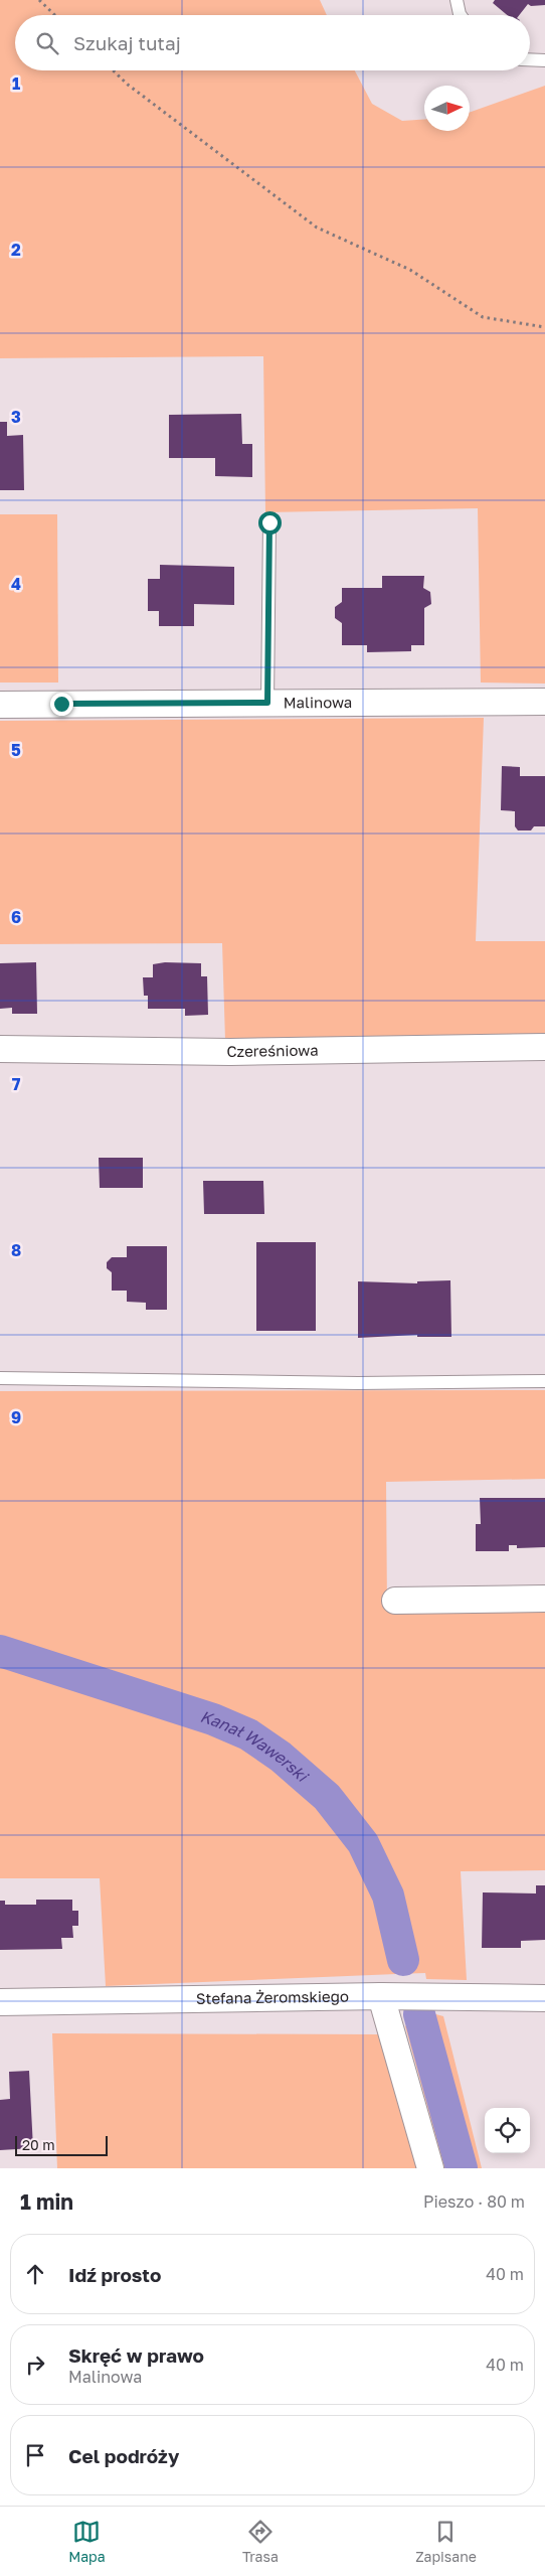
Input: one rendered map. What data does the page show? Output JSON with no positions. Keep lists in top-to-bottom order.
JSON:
{
  "streets": {
    "street": ["Malinowa", "Czereśniowa", "Stefana Żeromskiego"]
  },
  "water": ["Kanał Wawerski"],
  "scale_bar": "20 m",
  "north": "right",
  "page": {
    "search": "Szukaj tutaj",
    "scale": "20 m",
    "heading": ["1 min", "Pieszo · 80 m"],
    "list": [
      ["Idź prosto", "40 m"],
      ["Skręć w prawo", "Malinowa", "40 m"],
      "Cel podróży"
    ],
    "nav": ["Mapa", "Trasa", "Zapisane"]
  },
  "grid": {
    "rows": [
      "1",
      "2",
      "3",
      "4",
      "5",
      "6",
      "7",
      "8",
      "9"
    ]
  }
}
